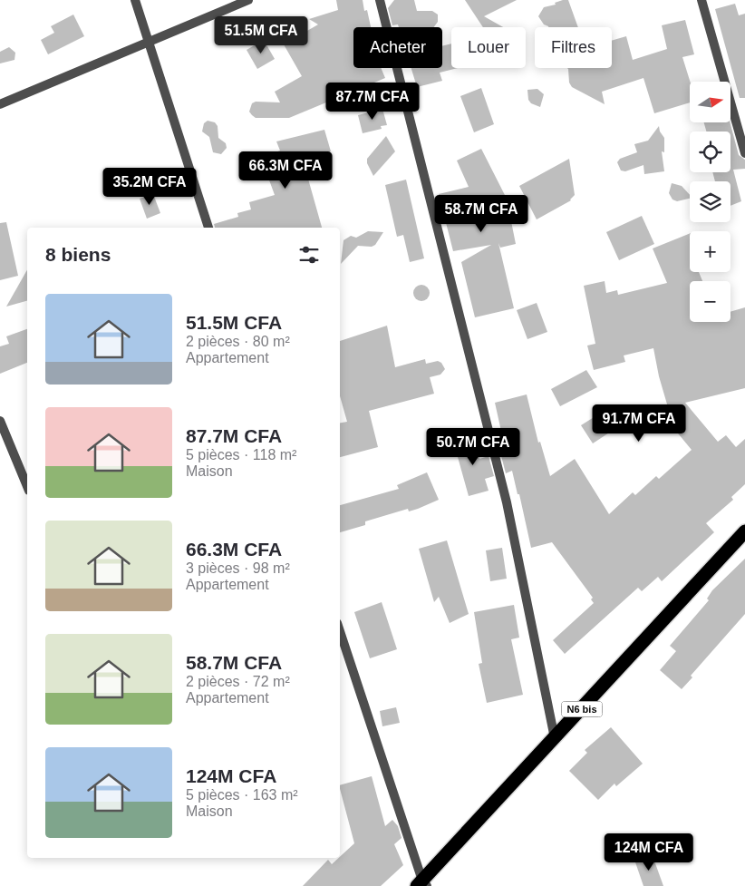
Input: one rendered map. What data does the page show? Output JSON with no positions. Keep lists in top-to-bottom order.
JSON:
{
  "streets": {
    "highway": ["N6 bis"]
  },
  "north": "right",
  "page": {
    "price": [
      "51.5M CFA",
      "87.7M CFA",
      "66.3M CFA",
      "35.2M CFA",
      "58.7M CFA",
      "91.7M CFA",
      "50.7M CFA",
      "124M CFA"
    ],
    "chip": ["Acheter", "Louer", "Filtres"],
    "map_buttons": ["+", "−"],
    "heading": "8 biens",
    "list": [
      {
        "name": "51.5M CFA",
        "note": "2 pièces · 80 m² · Appartement"
      },
      {
        "name": "87.7M CFA",
        "note": "5 pièces · 118 m² · Maison"
      },
      {
        "name": "66.3M CFA",
        "note": "3 pièces · 98 m² · Appartement"
      },
      {
        "name": "58.7M CFA",
        "note": "2 pièces · 72 m² · Appartement"
      },
      {
        "name": "124M CFA",
        "note": "5 pièces · 163 m² · Maison"
      }
    ]
  }
}
